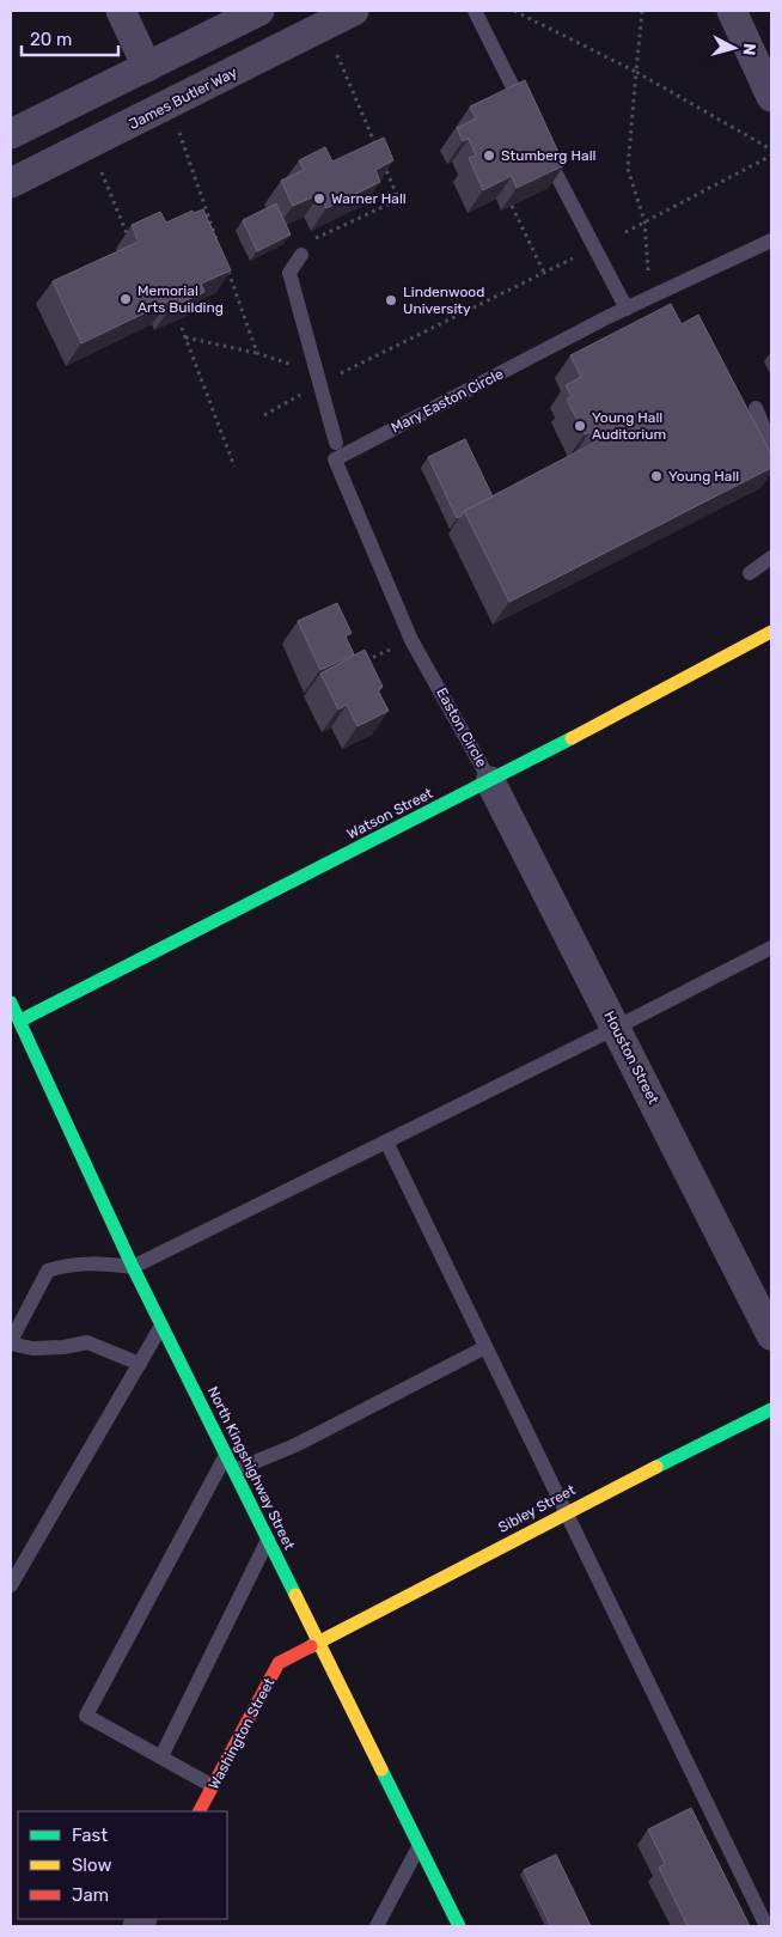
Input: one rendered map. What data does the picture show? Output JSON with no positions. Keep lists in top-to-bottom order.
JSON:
{
  "streets": {
    "street": [
      "James Butler Way",
      "Watson Street",
      "Houston Street",
      "North Kingshighway Street",
      "Sibley Street",
      "Washington Street"
    ],
    "lane": ["Mary Easton Circle", "Easton Circle"]
  },
  "crossings": [
    ["Mary Easton Circle", "Easton Circle"],
    ["Easton Circle", "Watson Street"],
    ["Easton Circle", "Houston Street"],
    ["Watson Street", "Houston Street"],
    ["Watson Street", "North Kingshighway Street"],
    ["North Kingshighway Street", "Sibley Street"],
    ["North Kingshighway Street", "Washington Street"],
    ["Sibley Street", "Washington Street"]
  ],
  "places": [
    "Stumberg Hall",
    "Warner Hall",
    "Memorial Arts Building",
    "Lindenwood University",
    "Young Hall Auditorium",
    "Young Hall"
  ],
  "legend": ["Fast", "Slow", "Jam"],
  "scale_bar": "20 m",
  "north": "right"
}
